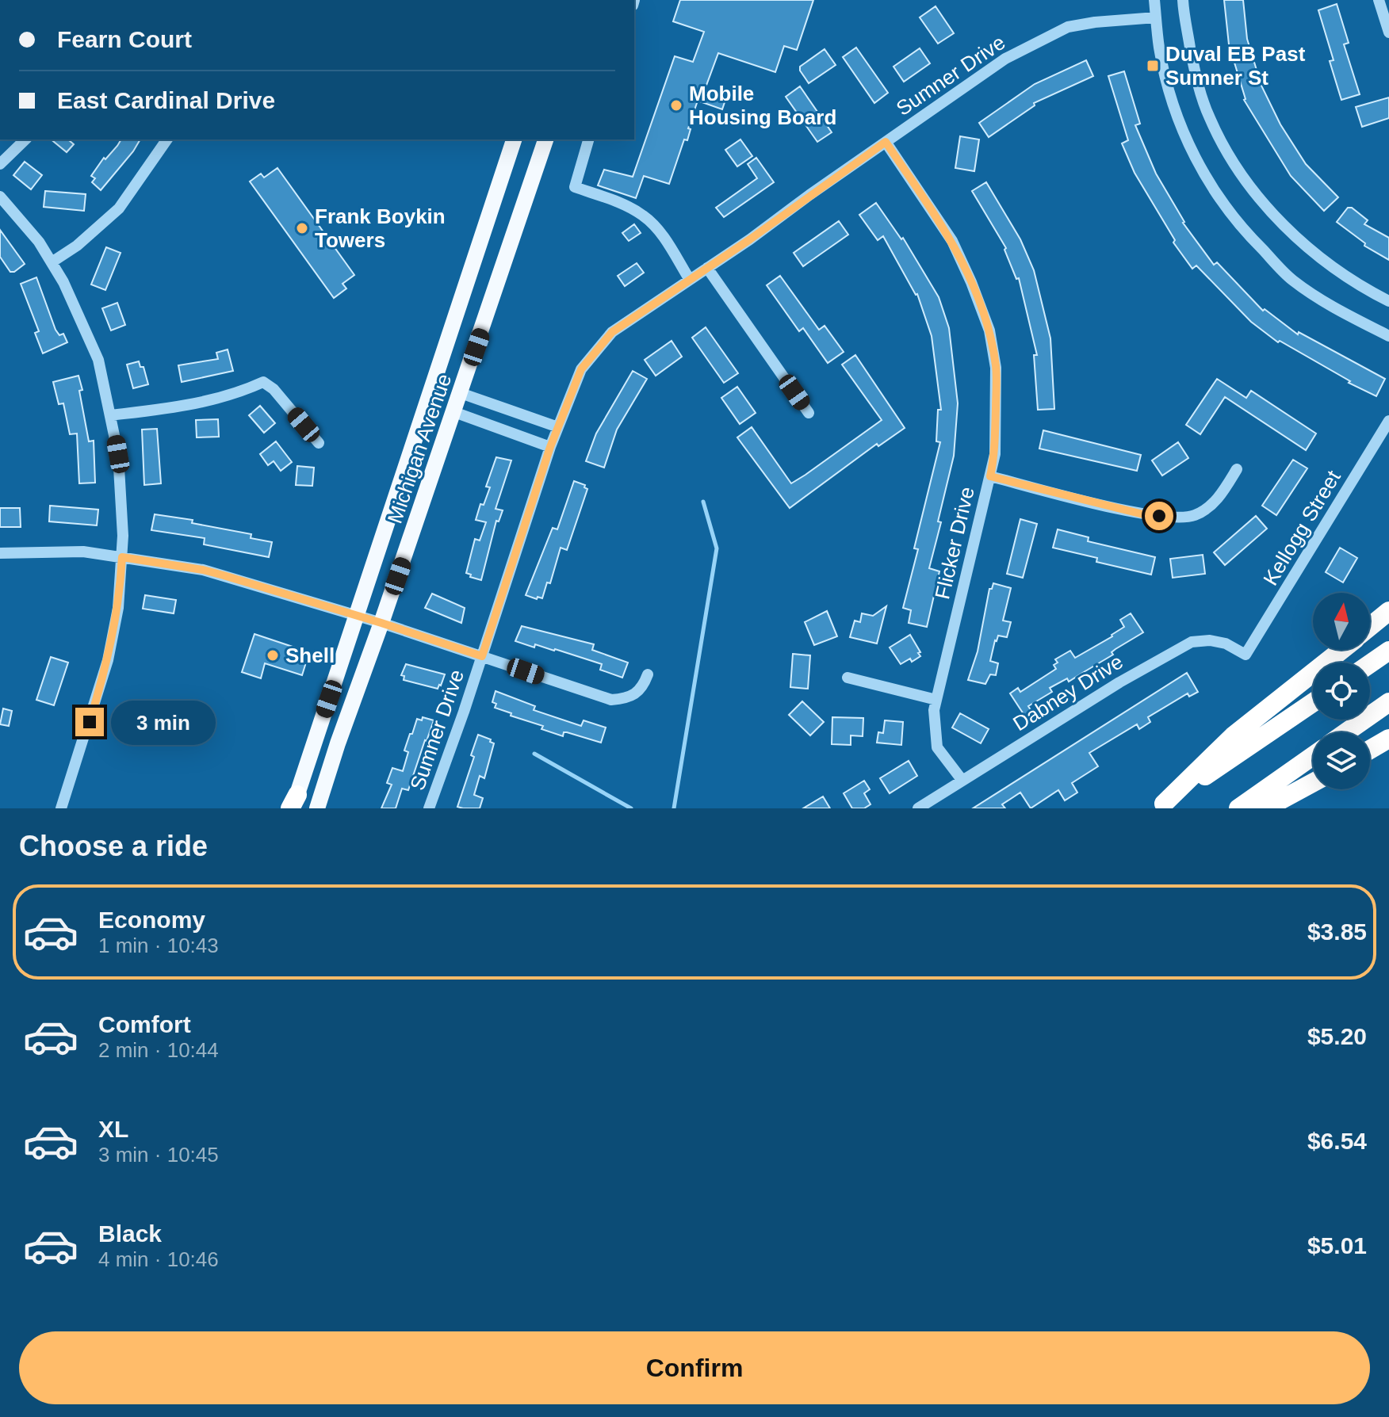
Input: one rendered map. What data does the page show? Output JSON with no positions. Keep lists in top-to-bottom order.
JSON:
{
  "streets": {
    "main road": ["Michigan Avenue"],
    "street": [
      "Sumner Drive",
      "Kellogg Street",
      "Flicker Drive",
      "Dabney Drive"
    ]
  },
  "crossings": [
    ["Sumner Drive", "Flicker Drive"],
    ["Kellogg Street", "Dabney Drive"],
    ["Flicker Drive", "Dabney Drive"]
  ],
  "places": {
    "transit": ["Duval EB Past Sumner St"],
    "other": ["Mobile Housing Board", "Frank Boykin Towers", "Shell"]
  },
  "north": "top",
  "page": {
    "banner": ["Fearn Court", "East Cardinal Drive"],
    "bubble": "3 min",
    "heading": "Choose a ride",
    "list": [
      {
        "name": "Economy",
        "note": "1 min · 10:43",
        "value": "$3.85"
      },
      {
        "name": "Comfort",
        "note": "2 min · 10:44",
        "value": "$5.20"
      },
      {
        "name": "XL",
        "note": "3 min · 10:45",
        "value": "$6.54"
      },
      {
        "name": "Black",
        "note": "4 min · 10:46",
        "value": "$5.01"
      }
    ],
    "buttons": "Confirm"
  }
}
